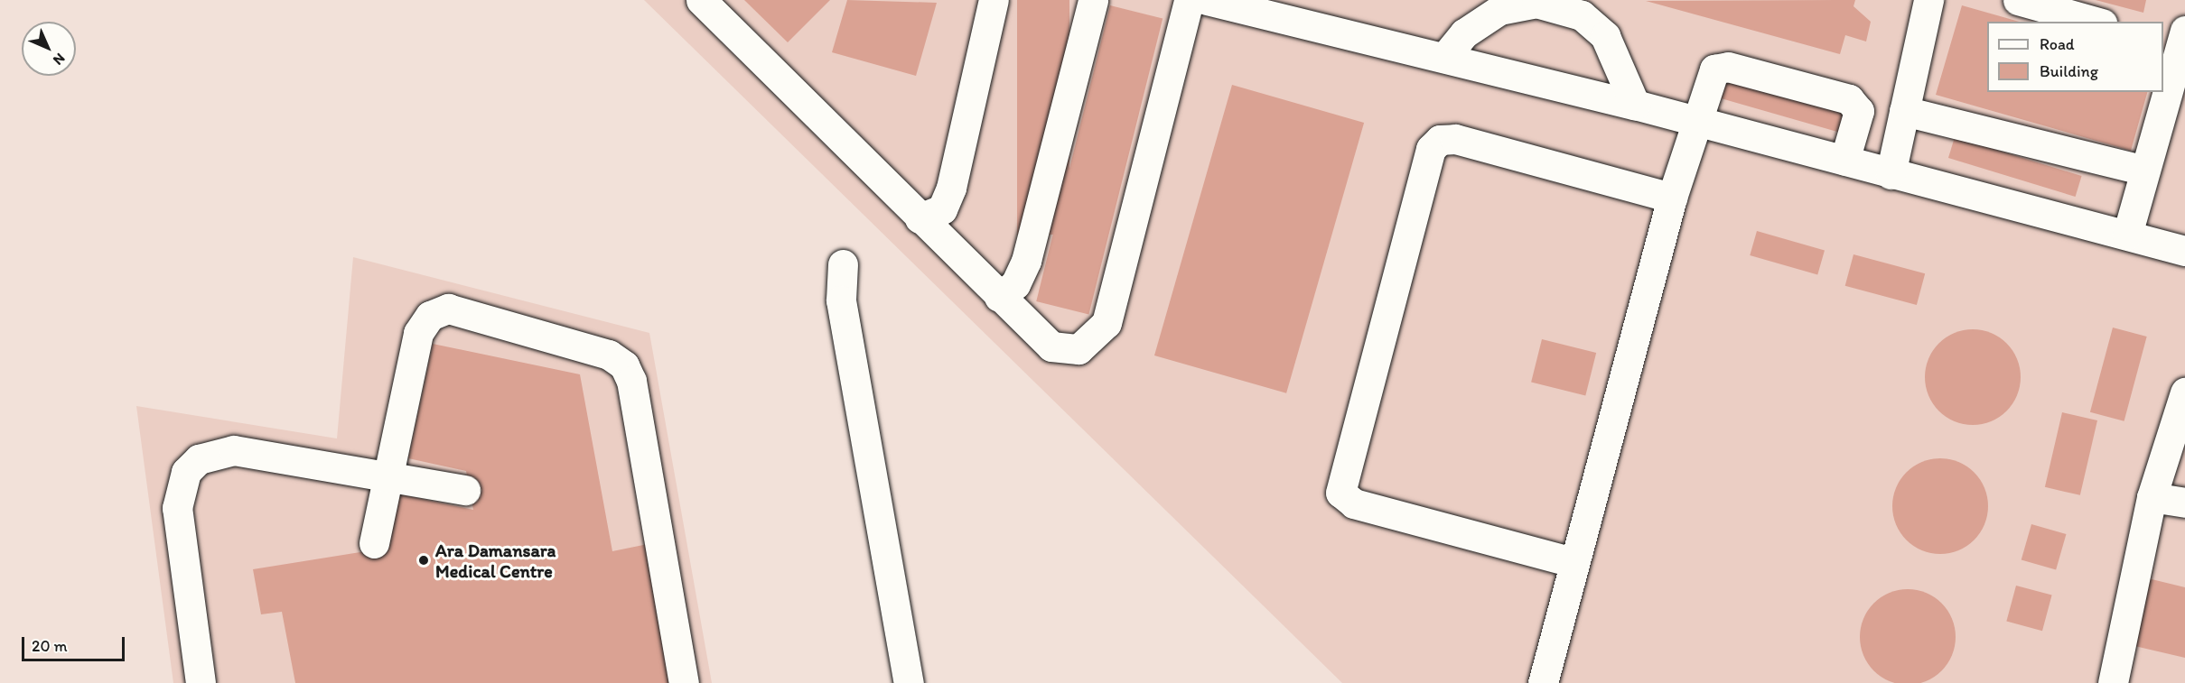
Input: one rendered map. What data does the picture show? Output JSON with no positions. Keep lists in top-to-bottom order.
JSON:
{
  "places": ["Ara Damansara Medical Centre"],
  "legend": ["Road", "Building"],
  "scale_bar": "20 m",
  "north": "bottom right"
}
